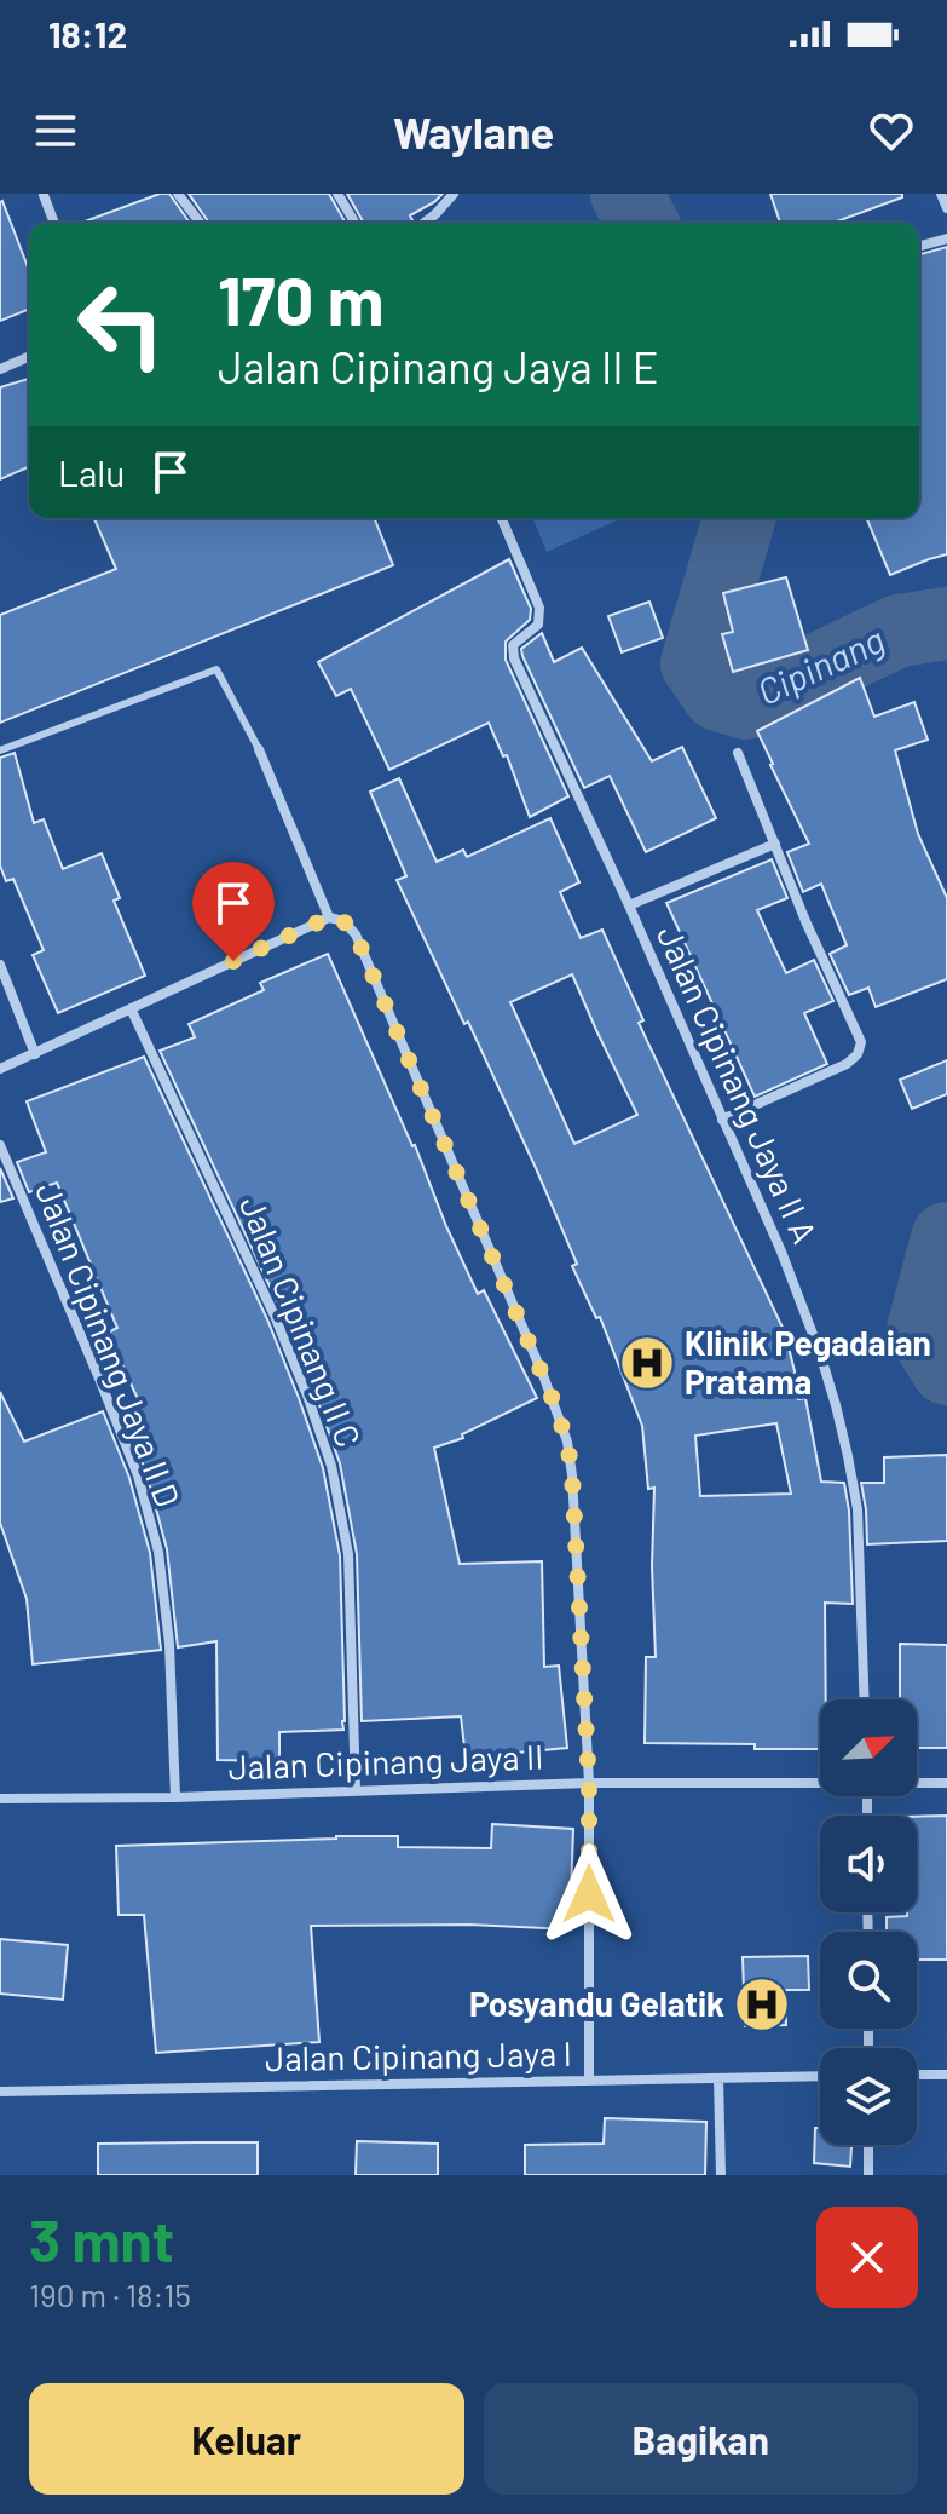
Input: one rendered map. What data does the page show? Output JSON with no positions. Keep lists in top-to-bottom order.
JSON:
{
  "streets": {
    "street": [
      "Jalan Cipinang Jaya II A",
      "Jalan Cipinang II C",
      "Jalan Cipinang Jaya II D",
      "Jalan Cipinang Jaya II",
      "Jalan Cipinang Jaya I"
    ]
  },
  "crossings": [
    ["Jalan Cipinang II C", "Jalan Cipinang Jaya II"],
    ["Jalan Cipinang Jaya II D", "Jalan Cipinang Jaya II"]
  ],
  "water": ["Cipinang"],
  "places": {
    "hospital": ["Klinik Pegadaian Pratama", "Posyandu Gelatik"]
  },
  "north": "top right",
  "page": {
    "status": "18:12",
    "header": "Waylane",
    "turn": ["170 m", "Jalan Cipinang Jaya II E"],
    "then": "Lalu",
    "heading": ["3 mnt", "190 m · 18:15"],
    "buttons": ["Keluar", "Bagikan"]
  }
}
